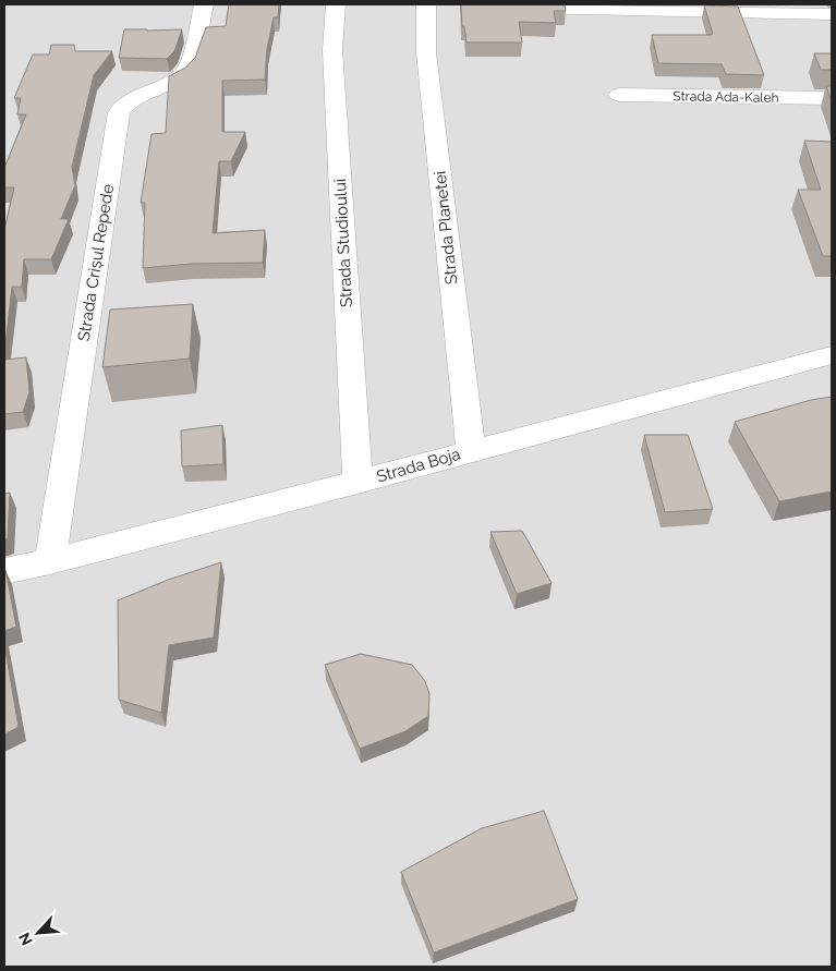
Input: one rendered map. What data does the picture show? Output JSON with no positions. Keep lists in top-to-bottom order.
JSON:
{
  "streets": {
    "street": [
      "Strada Ada-Kaleh",
      "Strada Planetei",
      "Strada Studioului",
      "Strada Crișul Repede",
      "Strada Boja"
    ]
  },
  "crossings": [
    ["Strada Planetei", "Strada Boja"],
    ["Strada Studioului", "Strada Boja"],
    ["Strada Crișul Repede", "Strada Boja"]
  ],
  "north": "bottom left"
}
